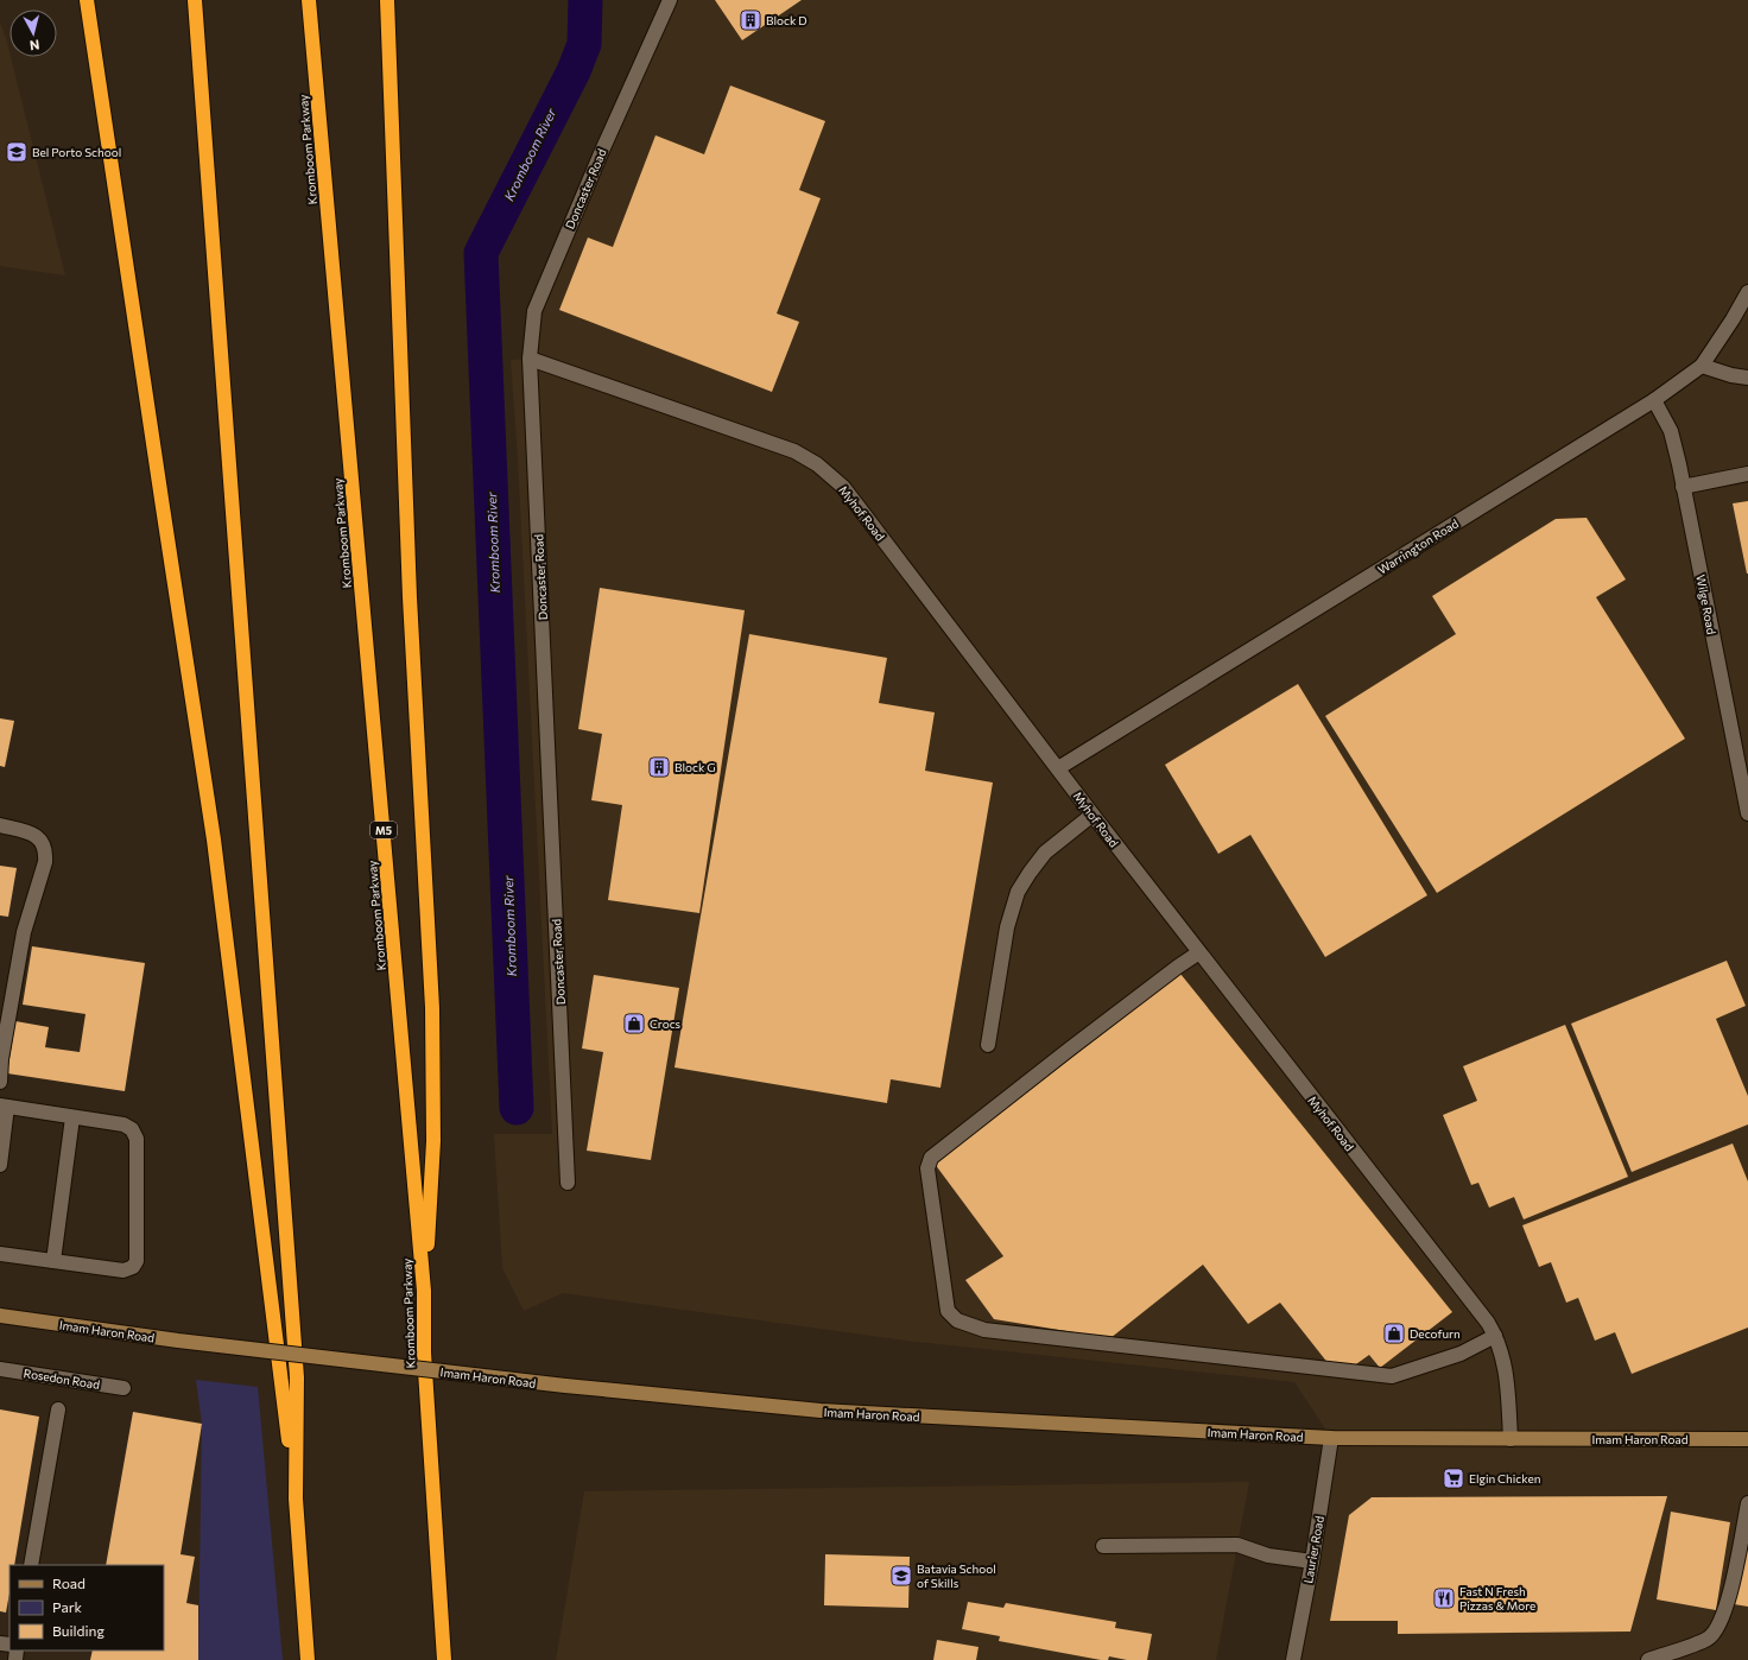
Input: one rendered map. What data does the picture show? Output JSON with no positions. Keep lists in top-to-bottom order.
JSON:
{
  "streets": {
    "highway": ["Kromboom Parkway", "M5"],
    "street": [
      "Doncaster Road",
      "Myhof Road",
      "Warrington Road",
      "Wilge Road",
      "Imam Haron Road",
      "Rosedon Road",
      "Laurier Road"
    ]
  },
  "crossings": [
    ["Doncaster Road", "Myhof Road"],
    ["Myhof Road", "Warrington Road"],
    ["Myhof Road", "Imam Haron Road"],
    ["Warrington Road", "Wilge Road"],
    ["Imam Haron Road", "Laurier Road"]
  ],
  "water": ["Kromboom River"],
  "places": {
    "building": ["Block D", "Block G"],
    "school or university": ["Bel Porto School", "Batavia School of Skills"],
    "shop": ["Crocs", "Decofurn"],
    "supermarket": ["Elgin Chicken"],
    "restaurant": ["Fast N Fresh Pizzas & More"]
  },
  "legend": ["Road", "Park", "Building"],
  "north": "bottom"
}
